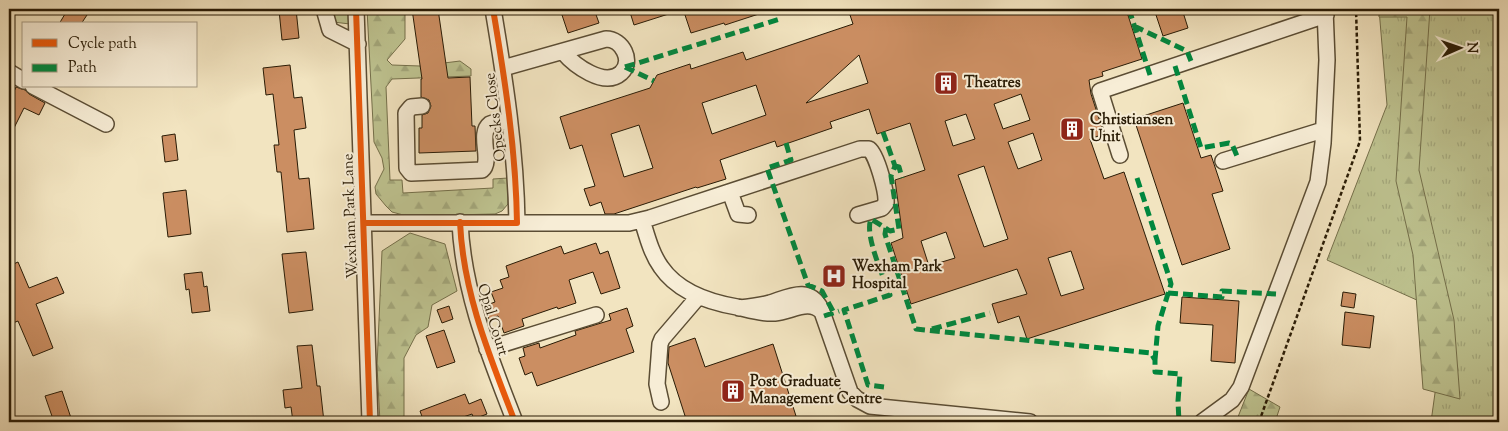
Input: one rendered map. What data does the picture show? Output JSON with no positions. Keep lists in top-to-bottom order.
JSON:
{
  "streets": {
    "street": ["Opecks Close", "Wexham Park Lane", "Opal Court"]
  },
  "places": {
    "building": ["Theatres", "Christiansen Unit", "Post Graduate Management Centre"],
    "hospital": ["Wexham Park Hospital"]
  },
  "legend": ["Cycle path", "Path"],
  "north": "right"
}
